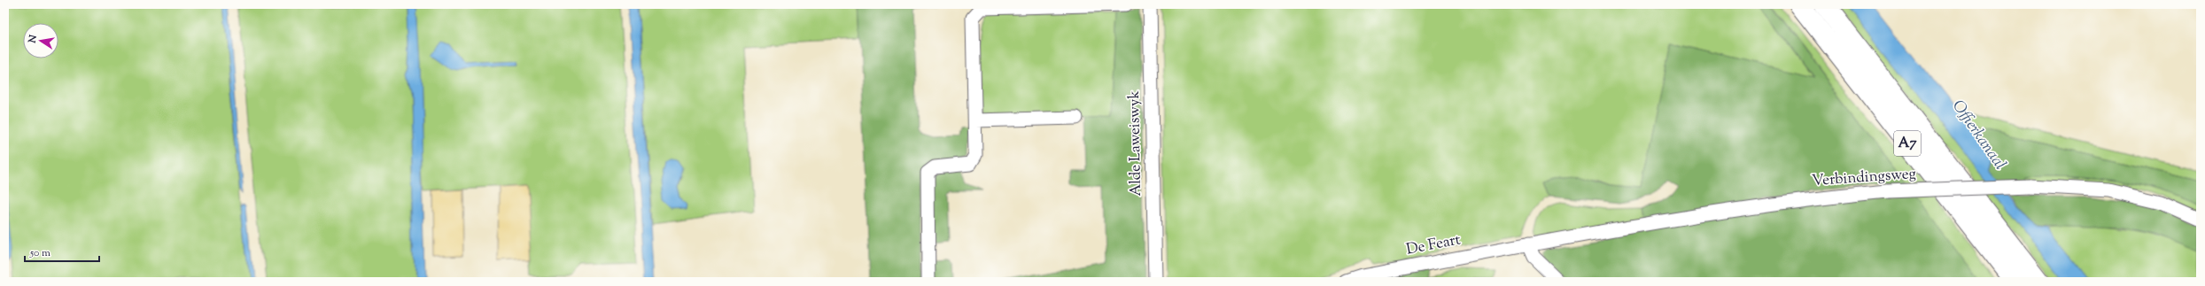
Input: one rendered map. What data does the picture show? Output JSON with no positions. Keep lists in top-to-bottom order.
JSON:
{
  "streets": {
    "highway": ["A7"],
    "street": ["Alde Laweiswyk", "Verbindingsweg", "De Feart"]
  },
  "crossings": [
    ["Verbindingsweg", "De Feart"]
  ],
  "water": ["Offierkanaal"],
  "scale_bar": "50 m",
  "north": "left"
}
